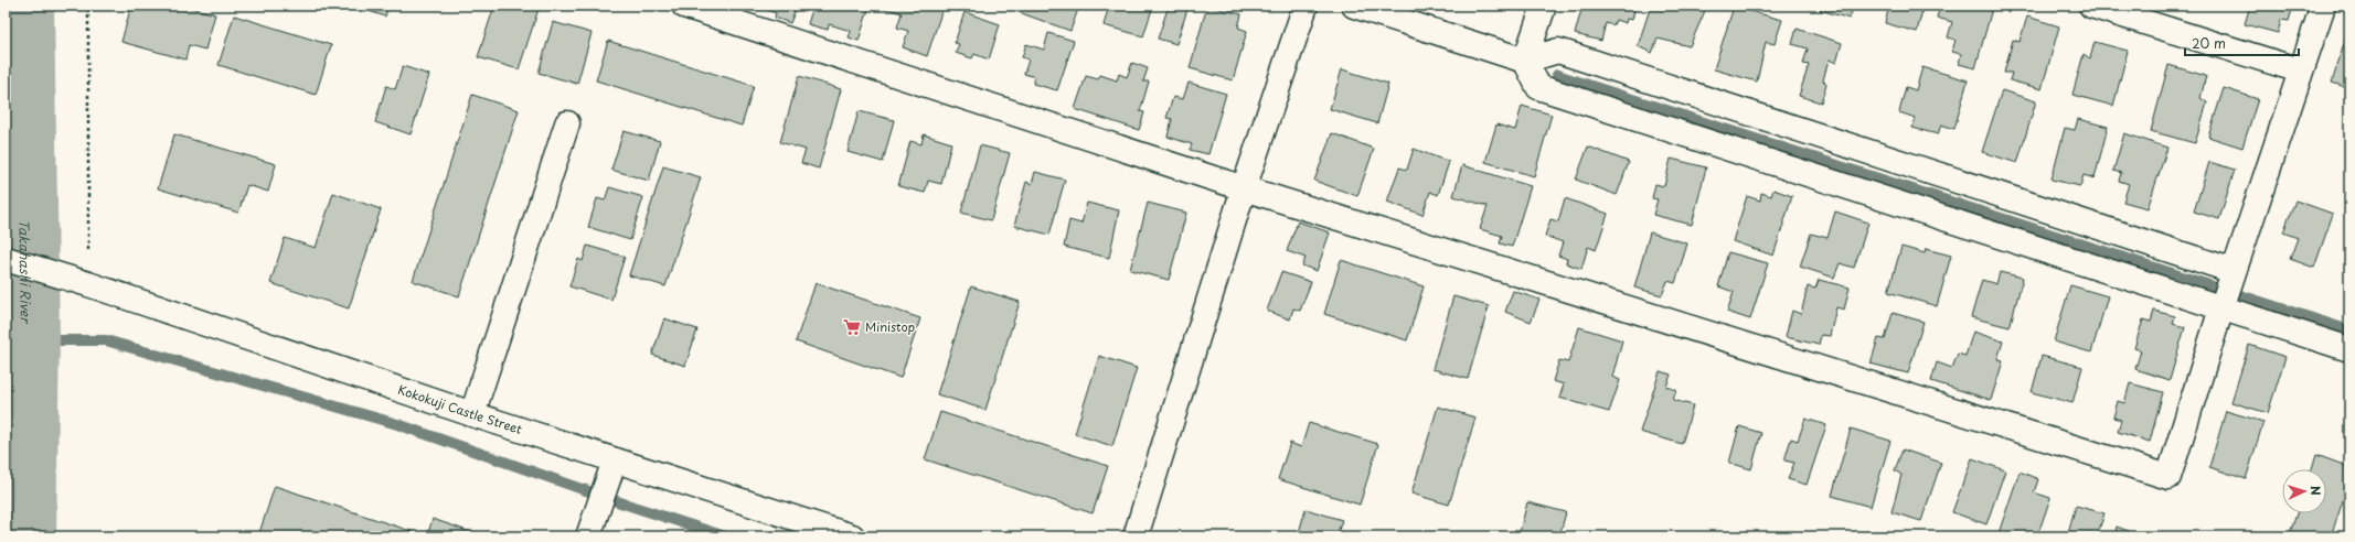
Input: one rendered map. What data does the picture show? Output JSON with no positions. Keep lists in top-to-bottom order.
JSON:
{
  "streets": {
    "street": ["Kokokuji Castle Street"]
  },
  "water": ["Takahashi River"],
  "places": {
    "supermarket": ["Ministop"]
  },
  "scale_bar": "20 m",
  "north": "right"
}
